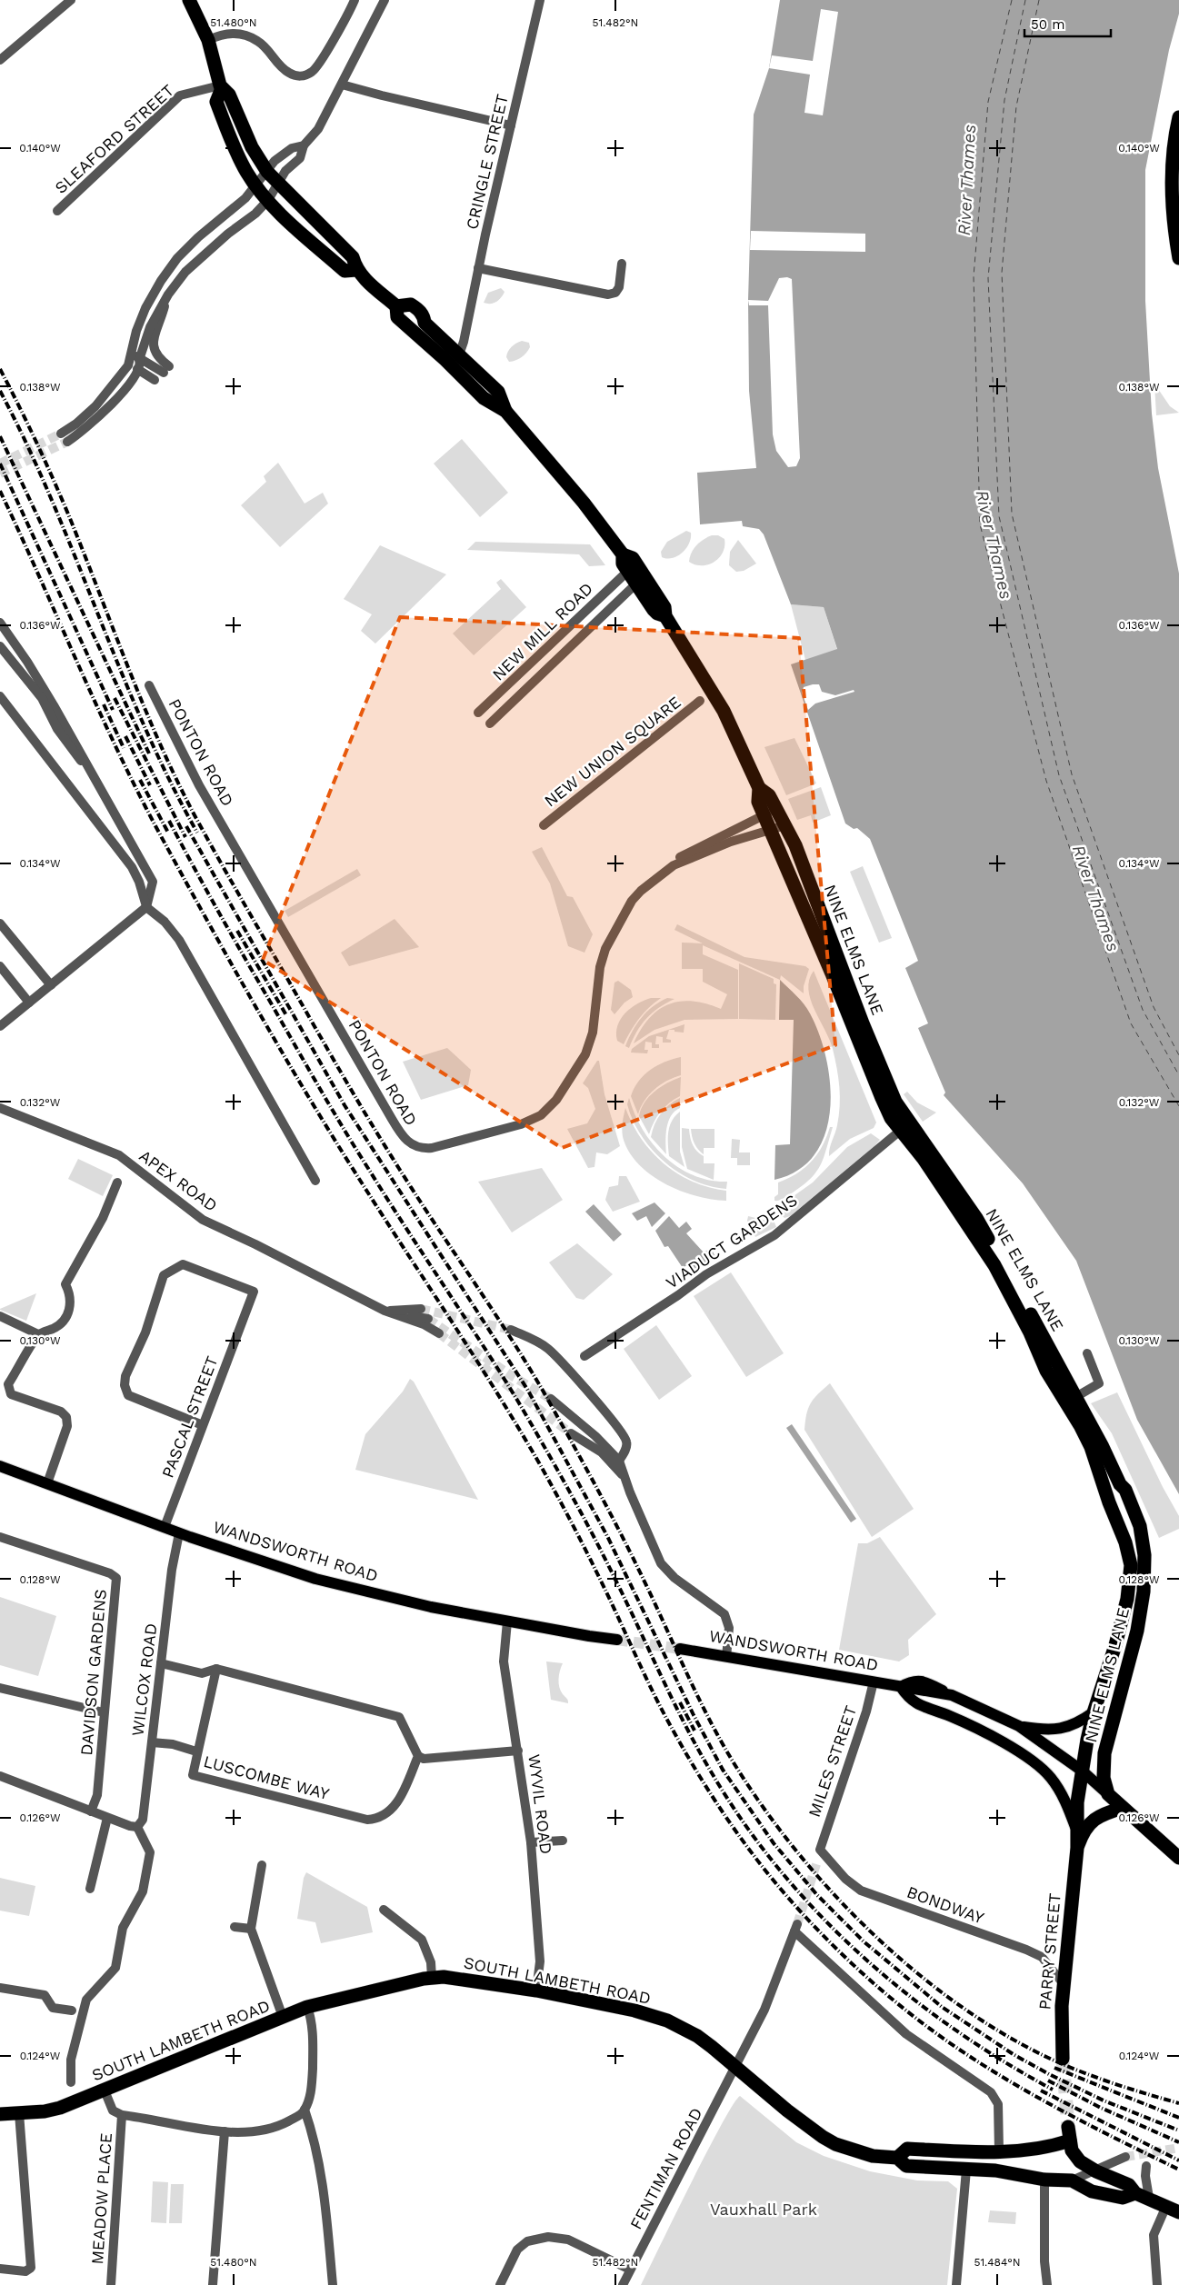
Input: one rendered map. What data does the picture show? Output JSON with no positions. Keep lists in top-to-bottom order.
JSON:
{
  "streets": {
    "highway": ["NINE ELMS LANE", "PARRY STREET", "SOUTH LAMBETH ROAD"],
    "main road": ["WANDSWORTH ROAD"],
    "street": [
      "SLEAFORD STREET",
      "CRINGLE STREET",
      "NEW MILL ROAD",
      "NEW UNION SQUARE",
      "PONTON ROAD",
      "APEX ROAD",
      "VIADUCT GARDENS",
      "PASCAL STREET",
      "DAVIDSON GARDENS",
      "WILCOX ROAD",
      "MILES STREET",
      "LUSCOMBE WAY",
      "WYVIL ROAD",
      "BONDWAY",
      "FENTIMAN ROAD",
      "MEADOW PLACE"
    ]
  },
  "crossings": [
    ["CRINGLE STREET", "NINE ELMS LANE"],
    ["NEW MILL ROAD", "NINE ELMS LANE"],
    ["PONTON ROAD", "NINE ELMS LANE"],
    ["NINE ELMS LANE", "VIADUCT GARDENS"],
    ["NINE ELMS LANE", "PARRY STREET"],
    ["PASCAL STREET", "WANDSWORTH ROAD"],
    ["WANDSWORTH ROAD", "WILCOX ROAD"],
    ["WANDSWORTH ROAD", "MILES STREET"],
    ["WANDSWORTH ROAD", "WYVIL ROAD"],
    ["MILES STREET", "BONDWAY"],
    ["WYVIL ROAD", "SOUTH LAMBETH ROAD"],
    ["BONDWAY", "PARRY STREET"],
    ["SOUTH LAMBETH ROAD", "FENTIMAN ROAD"]
  ],
  "water": ["River Thames"],
  "parks": ["Vauxhall Park"],
  "scale_bar": "50 m",
  "coordinates": [
    "51.480°N",
    "51.482°N",
    "0.140°W",
    "0.138°W",
    "0.136°W",
    "0.134°W",
    "0.132°W",
    "0.130°W",
    "0.128°W",
    "0.126°W",
    "0.124°W",
    "51.484°N"
  ]
}
